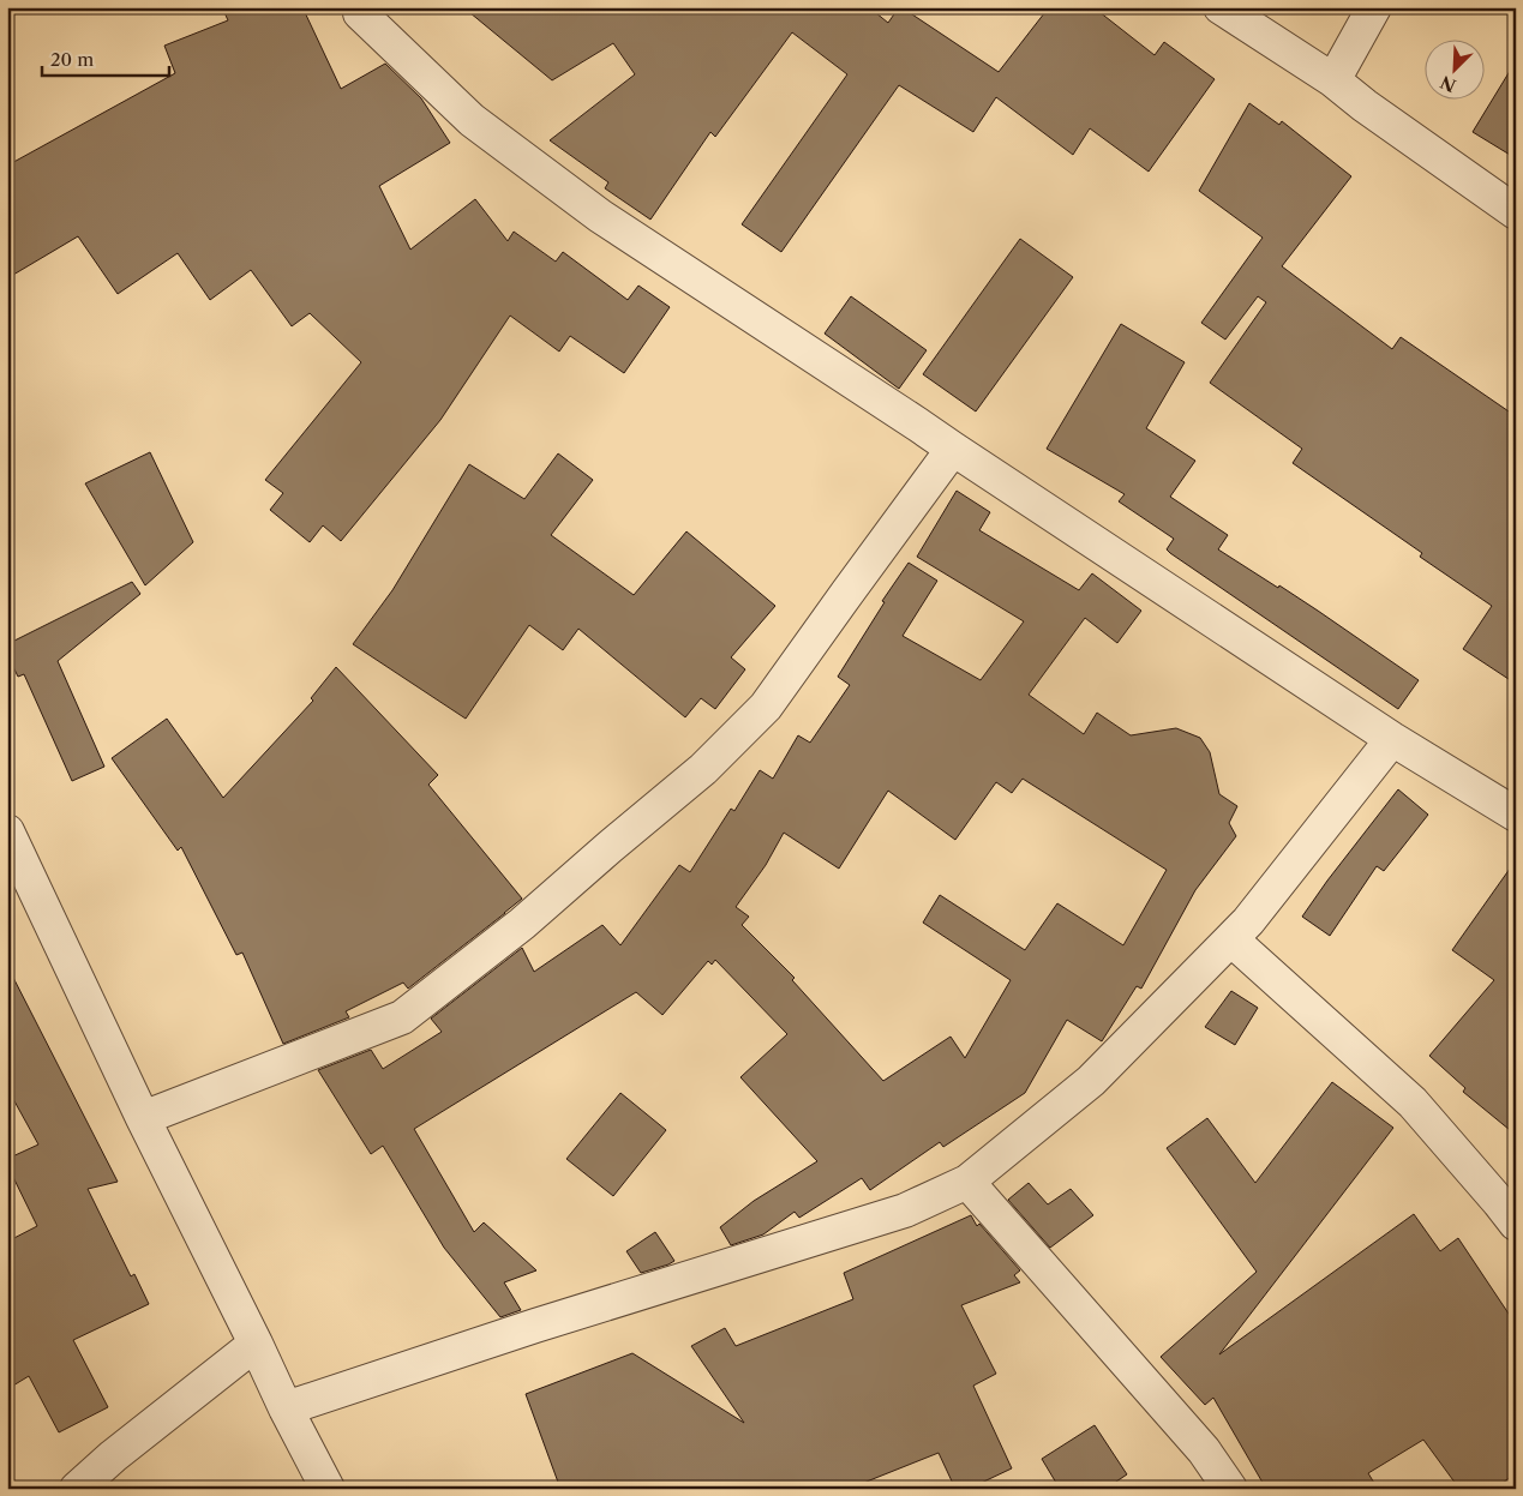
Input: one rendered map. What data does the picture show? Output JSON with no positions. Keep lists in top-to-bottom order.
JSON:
{
  "scale_bar": "20 m",
  "north": "bottom left"
}
